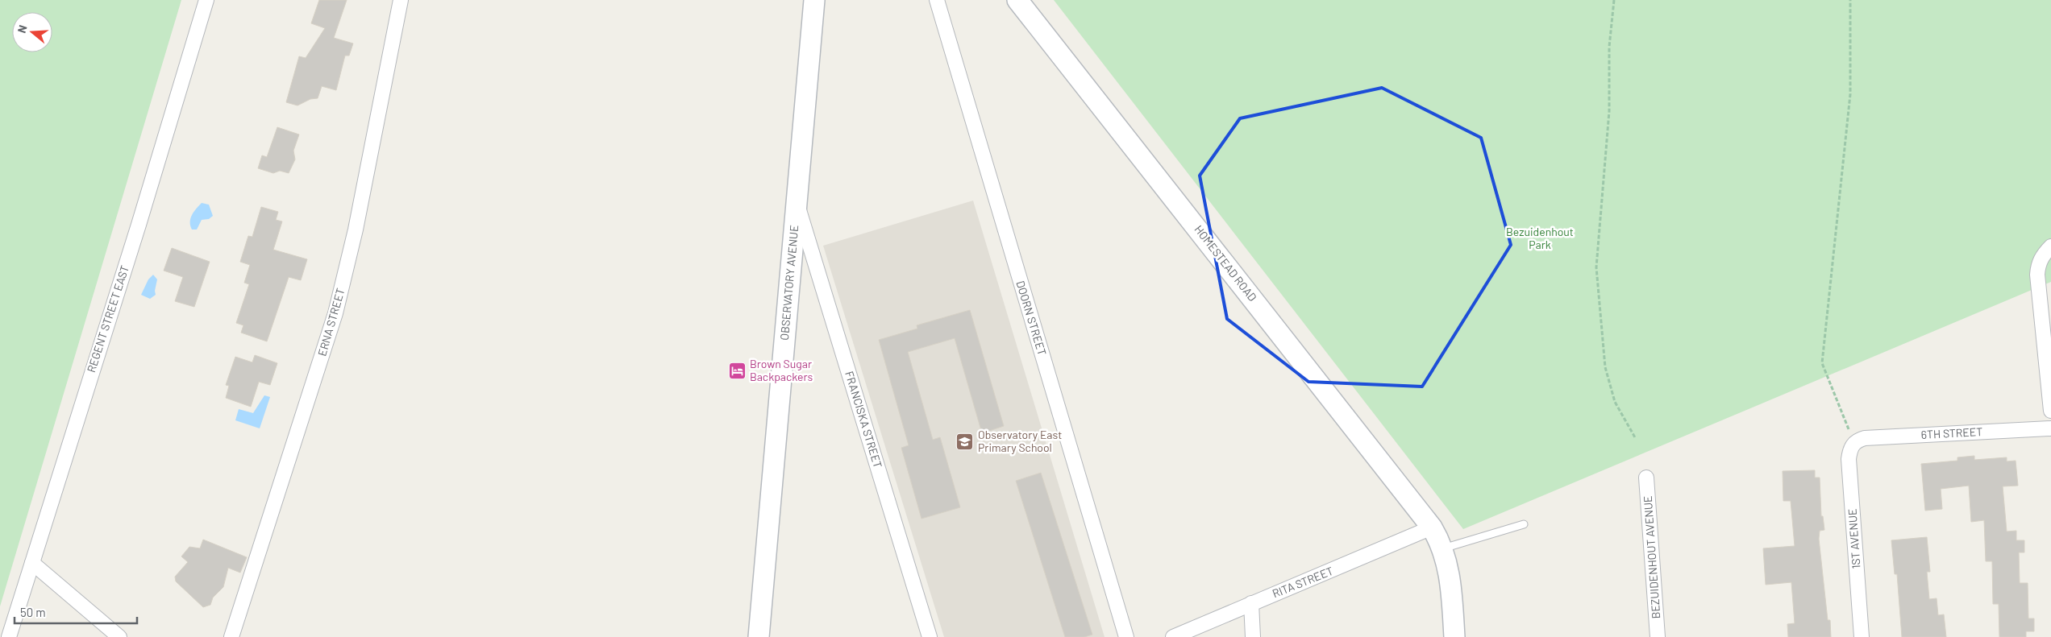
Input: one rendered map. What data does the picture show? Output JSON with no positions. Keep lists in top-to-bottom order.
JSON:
{
  "streets": {
    "street": [
      "HOMESTEAD ROAD",
      "OBSERVATORY AVENUE",
      "DOORN STREET",
      "REGENT STREET EAST",
      "ERNA STREET",
      "FRANCISKA STREET",
      "6TH STREET",
      "1ST AVENUE",
      "BEZUIDENHOUT AVENUE",
      "RITA STREET"
    ]
  },
  "crossings": [
    ["HOMESTEAD ROAD", "RITA STREET"],
    ["OBSERVATORY AVENUE", "FRANCISKA STREET"],
    ["6TH STREET", "1ST AVENUE"]
  ],
  "parks": ["Bezuidenhout Park"],
  "places": {
    "hotel": ["Brown Sugar Backpackers"],
    "school or university": ["Observatory East Primary School"]
  },
  "scale_bar": "50 m",
  "north": "left"
}
